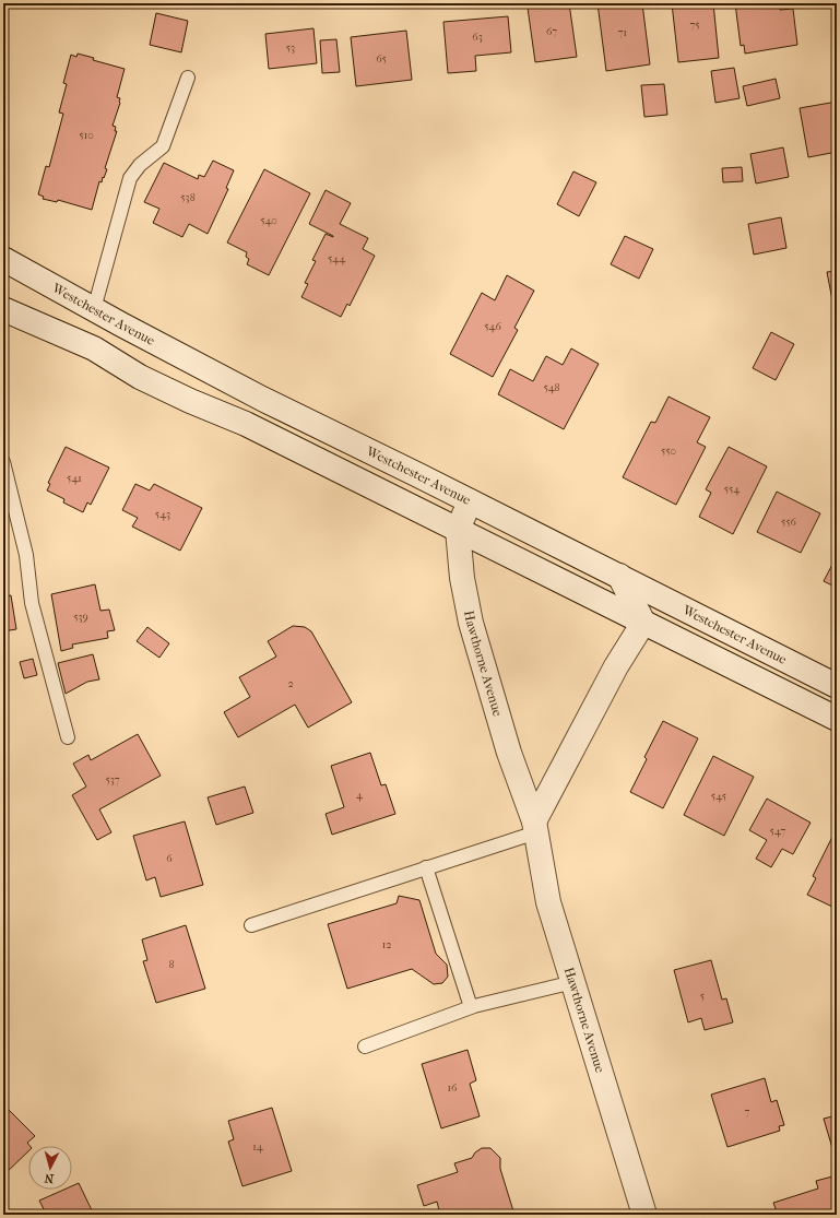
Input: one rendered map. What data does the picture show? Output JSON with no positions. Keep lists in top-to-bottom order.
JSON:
{
  "streets": {
    "main road": ["Westchester Avenue", "Hawthorne Avenue"]
  },
  "crossings": [
    ["Westchester Avenue", "Hawthorne Avenue"]
  ],
  "house_numbers": [
    "75",
    "67",
    "71",
    "63",
    "53",
    "65",
    "510",
    "538",
    "540",
    "544",
    "546",
    "548",
    "550",
    "541",
    "554",
    "543",
    "556",
    "539",
    "2",
    "537",
    "4",
    "545",
    "547",
    "6",
    "12",
    "8",
    "5",
    "16",
    "7",
    "14"
  ],
  "north": "bottom"
}
